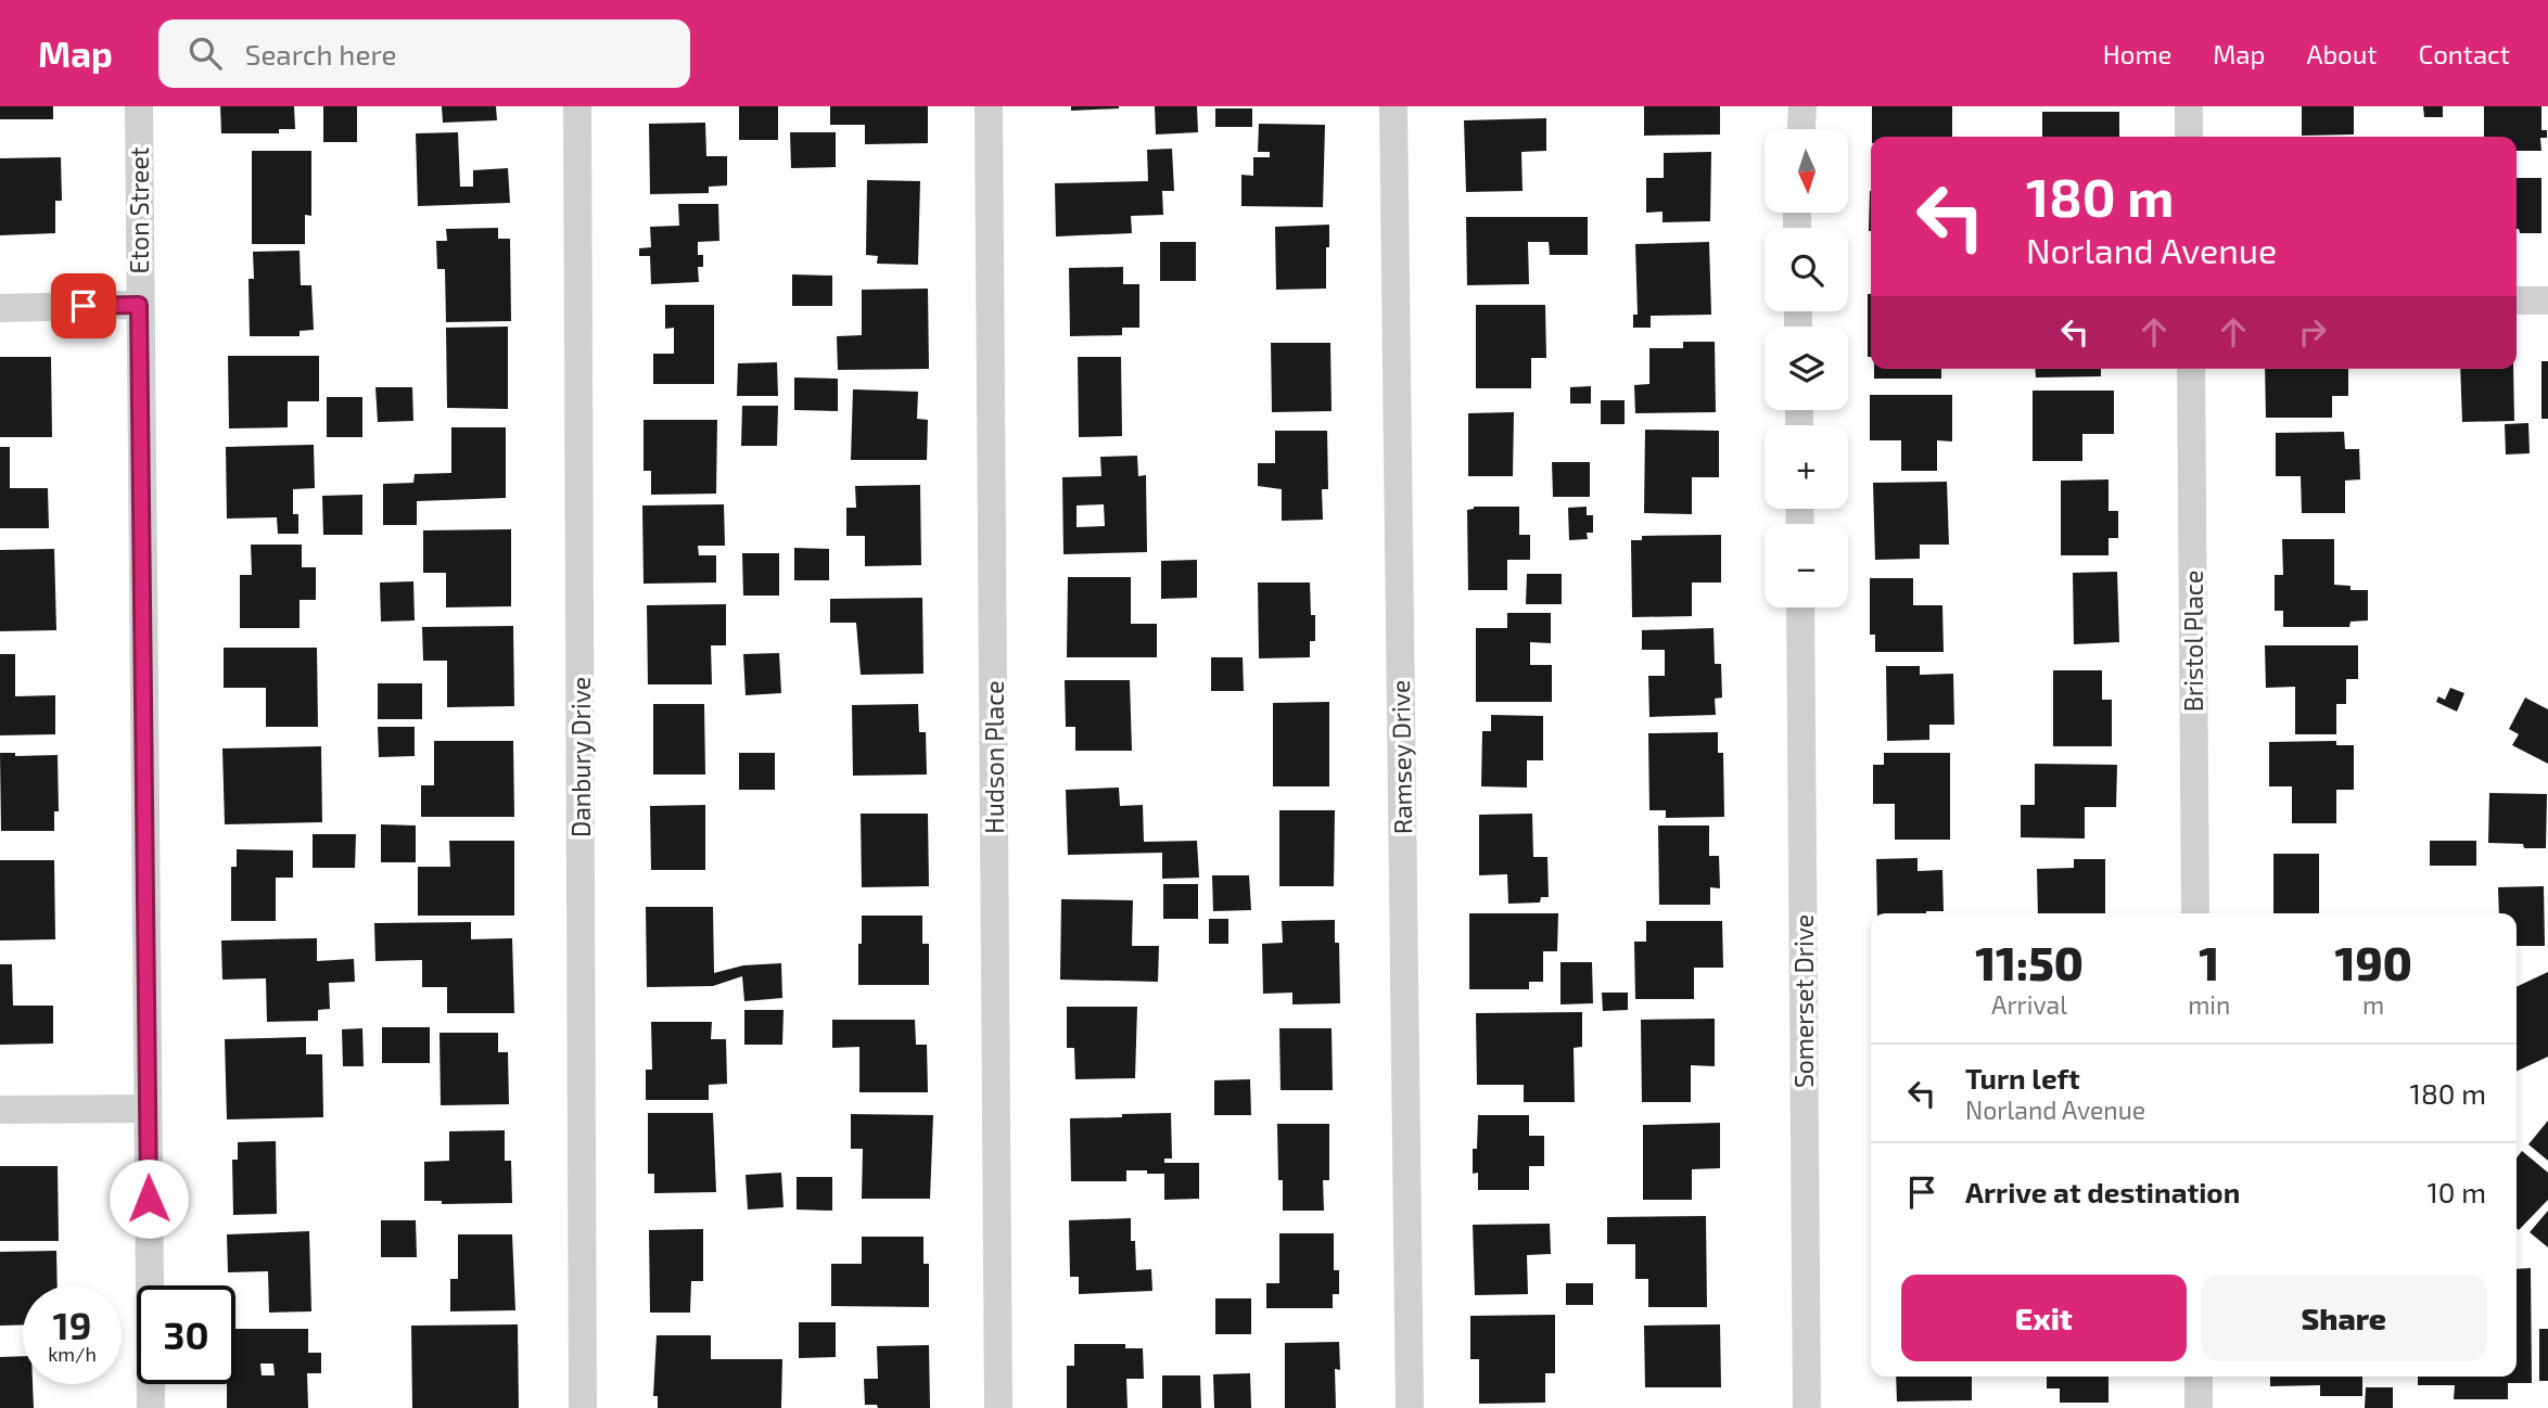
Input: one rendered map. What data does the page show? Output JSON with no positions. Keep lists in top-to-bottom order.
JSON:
{
  "streets": {
    "street": [
      "Eton Street",
      "Bristol Place",
      "Danbury Drive",
      "Hudson Place",
      "Ramsey Drive",
      "Somerset Drive"
    ]
  },
  "north": "bottom",
  "page": {
    "header": "Map",
    "search": "Search here",
    "nav": [
      "Home",
      "Map",
      "About",
      "Contact"
    ],
    "map_buttons": ["+", "−"],
    "turn": ["180 m", "Norland Avenue"],
    "eta": [
      "11:50",
      "Arrival",
      "1",
      "min",
      "190",
      "m"
    ],
    "list": [
      {
        "name": "Turn left",
        "note": "Norland Avenue",
        "value": "180 m"
      },
      {
        "name": "Arrive at destination",
        "value": "10 m"
      }
    ],
    "buttons": ["Exit", "Share"],
    "speed": "19 km/h",
    "limit": "30"
  }
}
